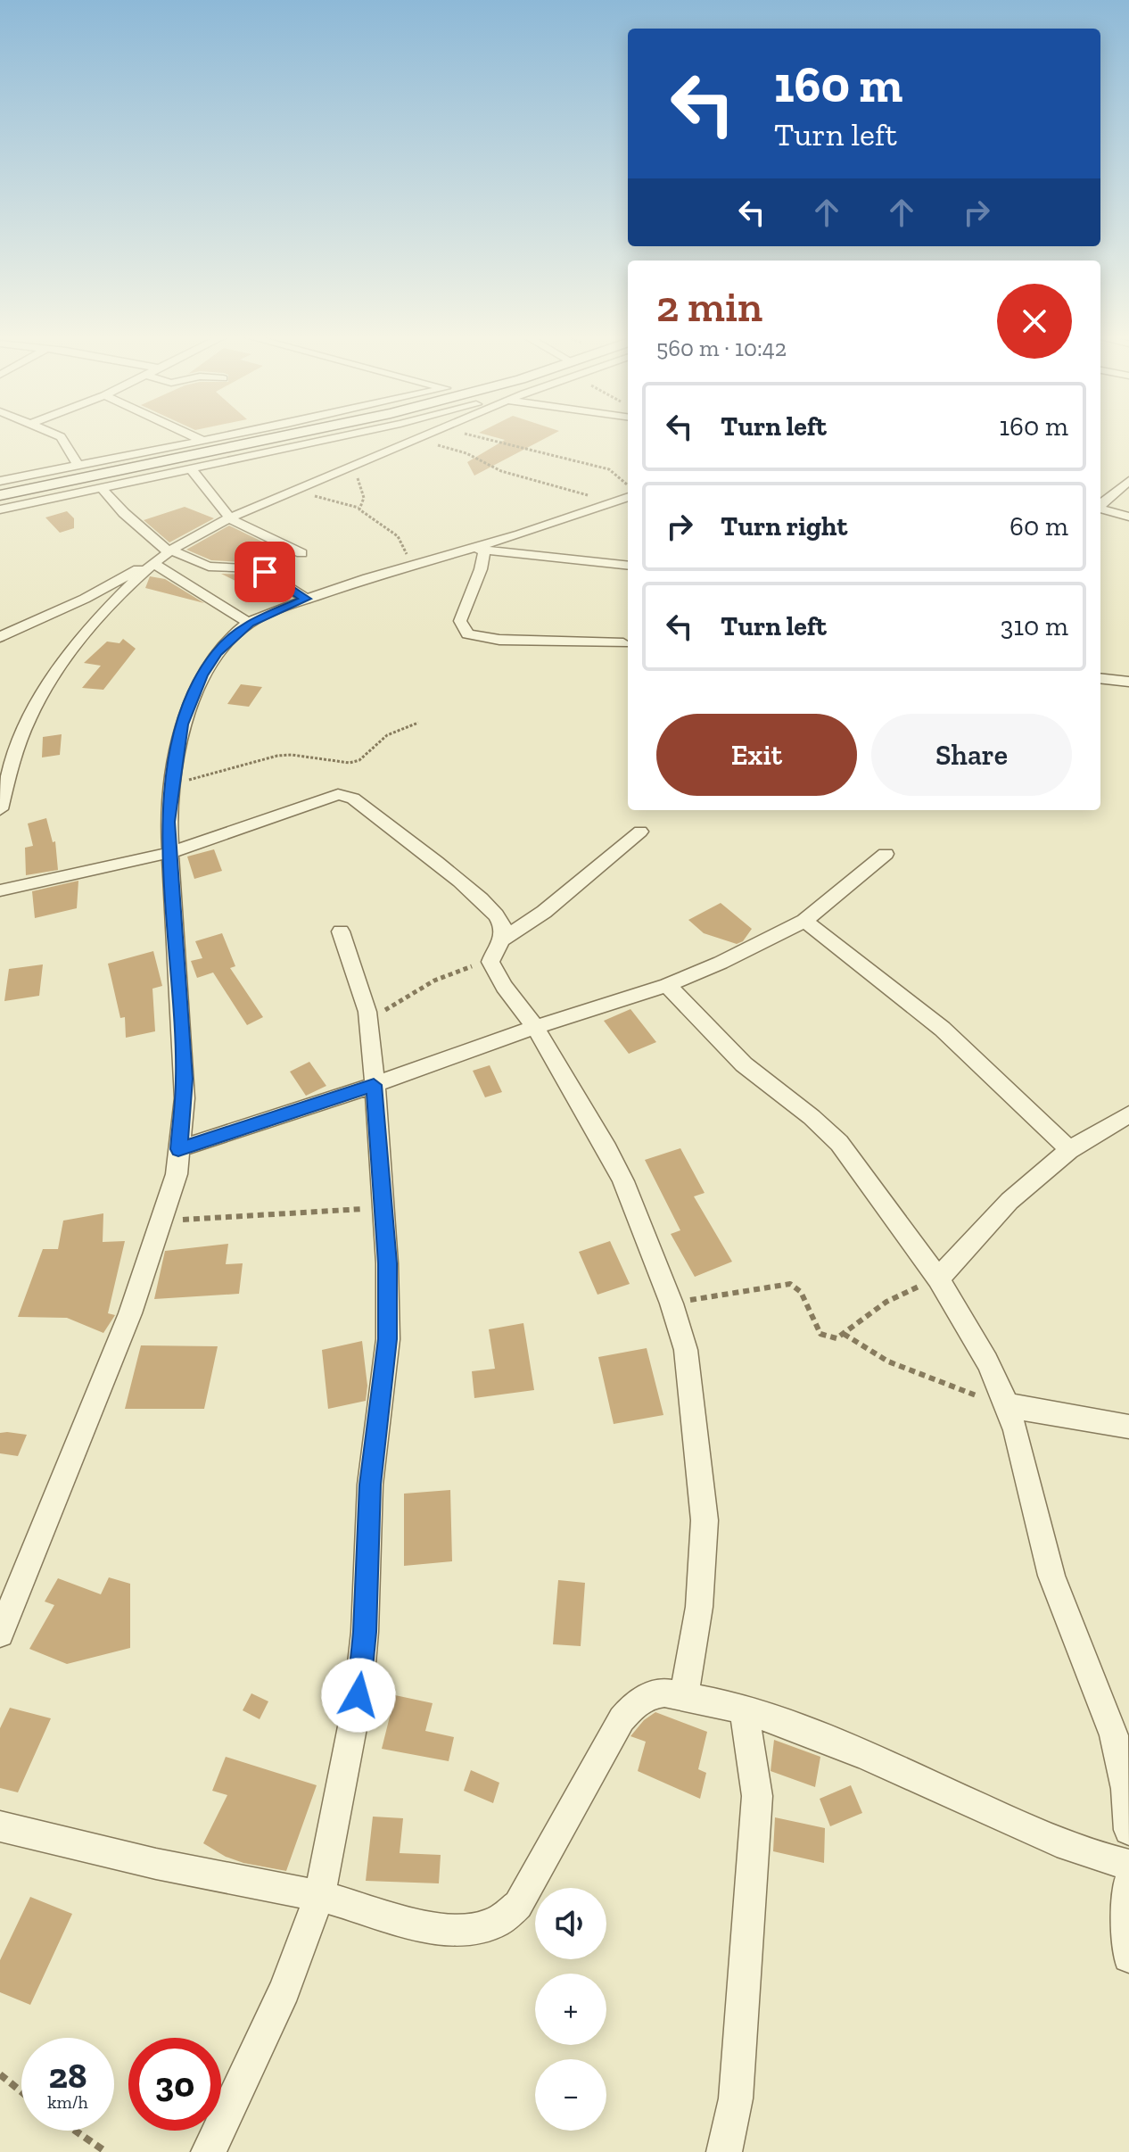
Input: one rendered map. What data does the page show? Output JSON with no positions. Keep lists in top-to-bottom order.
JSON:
{
  "page": {
    "turn": ["160 m", "Turn left"],
    "heading": ["2 min", "560 m · 10:42"],
    "list": [
      {
        "name": "Turn left",
        "value": "160 m"
      },
      {
        "name": "Turn right",
        "value": "60 m"
      },
      {
        "name": "Turn left",
        "value": "310 m"
      }
    ],
    "buttons": ["Exit", "Share"],
    "map_buttons": ["+", "−"],
    "speed": "28 km/h",
    "limit": "30"
  }
}
